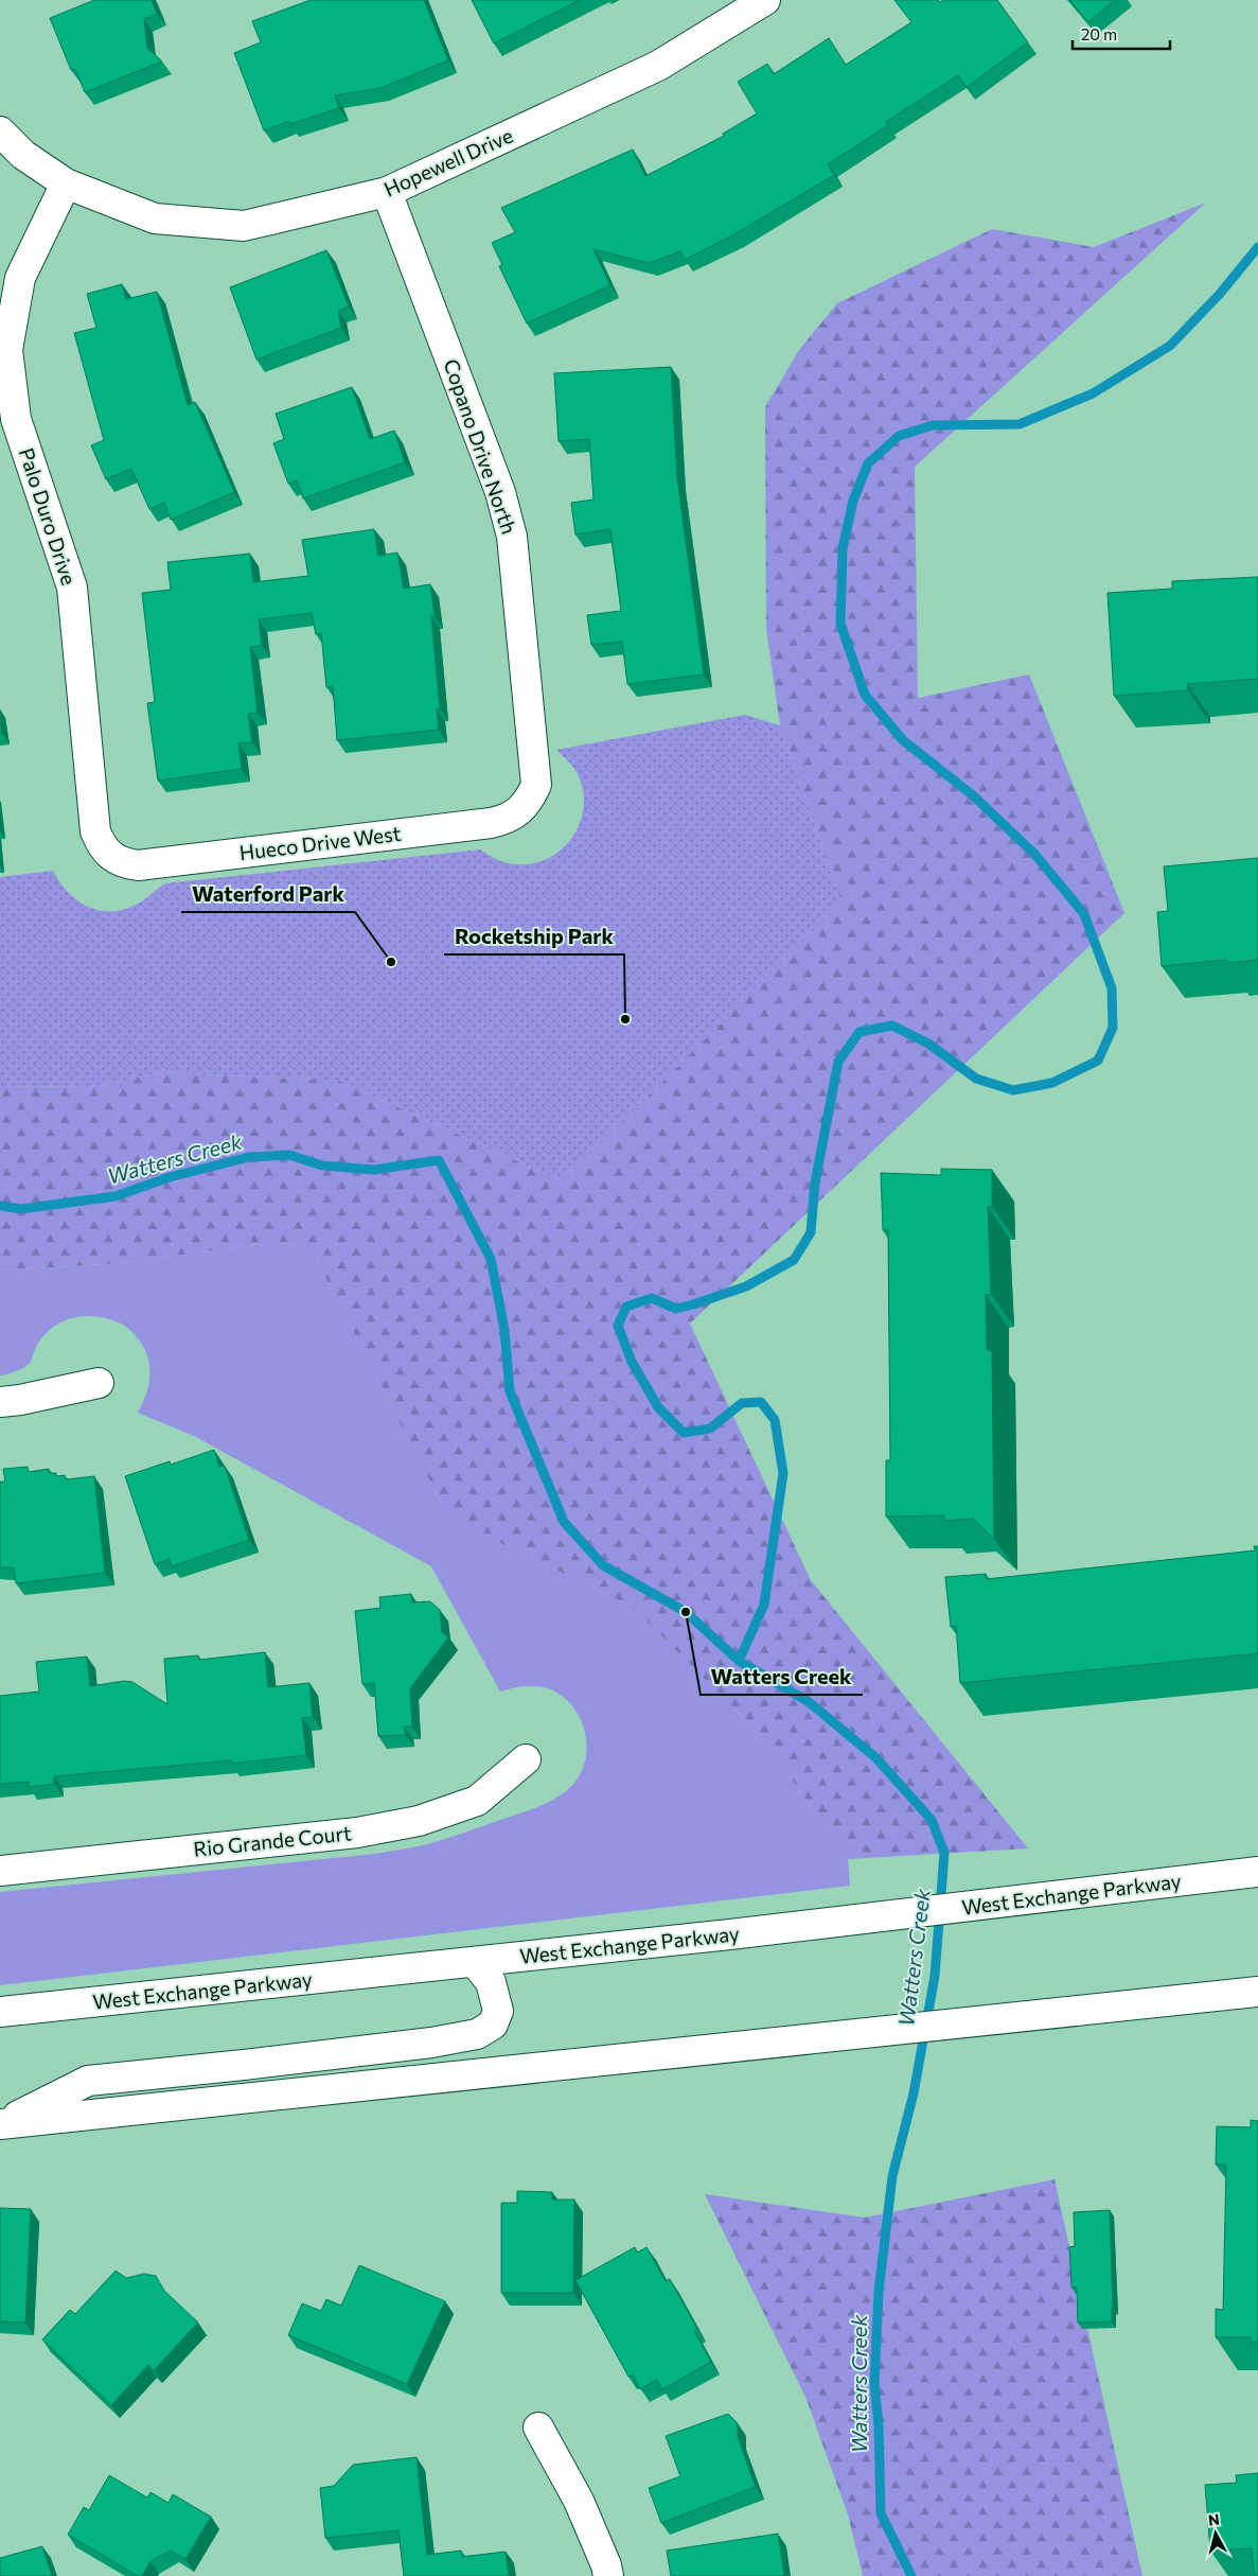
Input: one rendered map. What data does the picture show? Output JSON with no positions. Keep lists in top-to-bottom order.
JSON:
{
  "streets": {
    "street": [
      "Hopewell Drive",
      "Copano Drive North",
      "Palo Duro Drive",
      "Hueco Drive West",
      "Rio Grande Court",
      "West Exchange Parkway"
    ]
  },
  "crossings": [
    ["Hopewell Drive", "Copano Drive North"],
    ["Hopewell Drive", "Palo Duro Drive"],
    ["Copano Drive North", "Hueco Drive West"],
    ["Palo Duro Drive", "Hueco Drive West"]
  ],
  "water": ["Watters Creek"],
  "places": ["Waterford Park", "Rocketship Park", "Watters Creek"],
  "scale_bar": "20 m",
  "north": "top"
}
